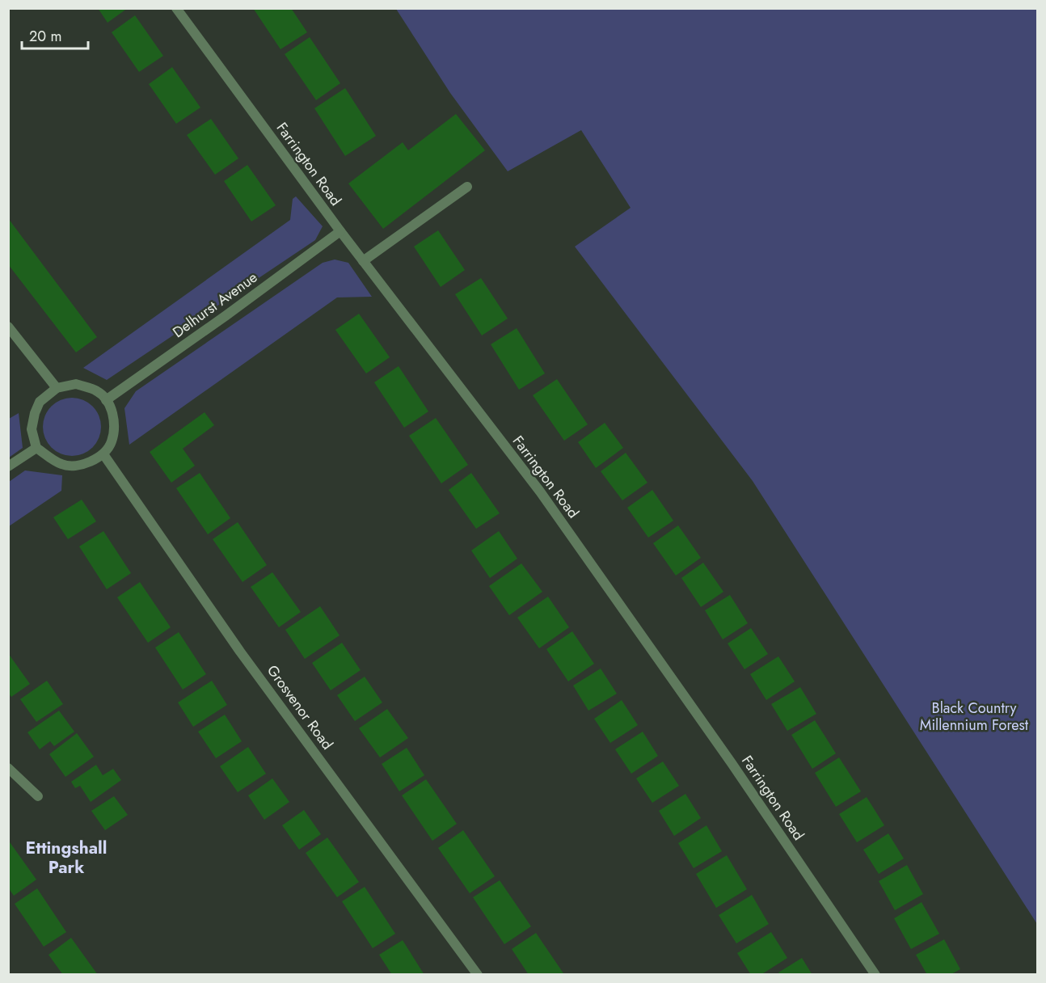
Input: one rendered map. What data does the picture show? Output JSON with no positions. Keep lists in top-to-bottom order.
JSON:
{
  "streets": {
    "street": ["Farrington Road", "Delhurst Avenue", "Grosvenor Road"]
  },
  "crossings": [
    ["Farrington Road", "Delhurst Avenue"],
    ["Delhurst Avenue", "Grosvenor Road"]
  ],
  "districts": ["Ettingshall Park"],
  "parks": ["Black Country Millennium Forest"],
  "scale_bar": "20 m"
}
